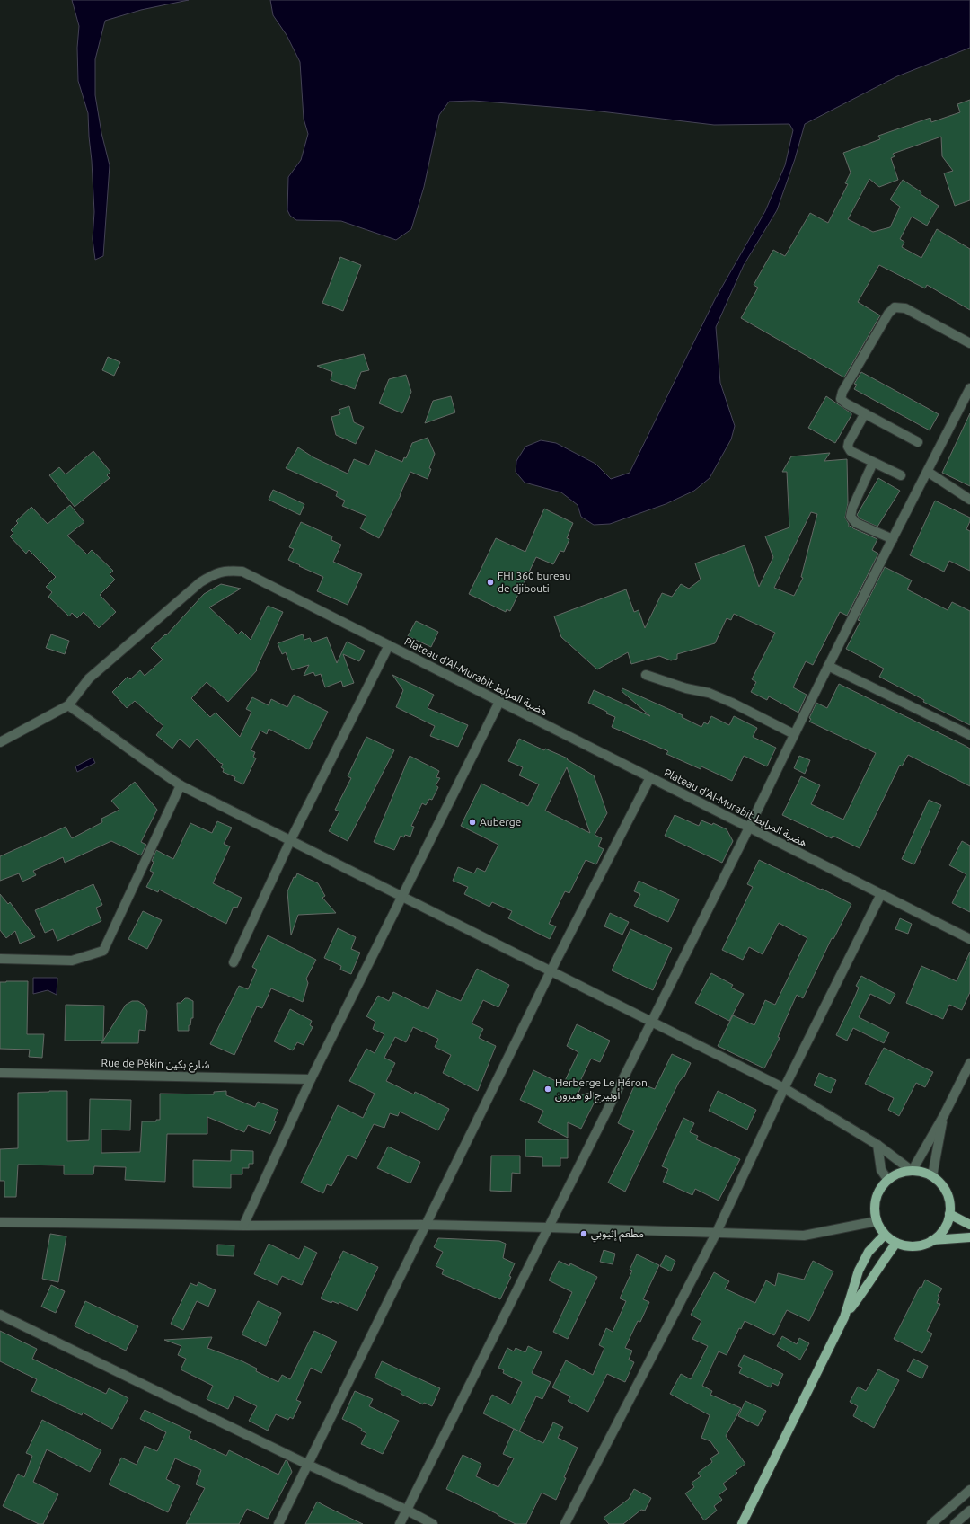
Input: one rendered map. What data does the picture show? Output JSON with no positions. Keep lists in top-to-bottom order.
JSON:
{
  "streets": {
    "street": ["Plateau d'Al-Murabit هضبة المرابط", "Rue de Pékin شارع بكين"]
  },
  "places": [
    "FHI 360 bureau de djibouti",
    "Auberge",
    "Herberge Le Héron أوبيرج لو هيرون",
    "مطعم إثيوبي"
  ]
}
